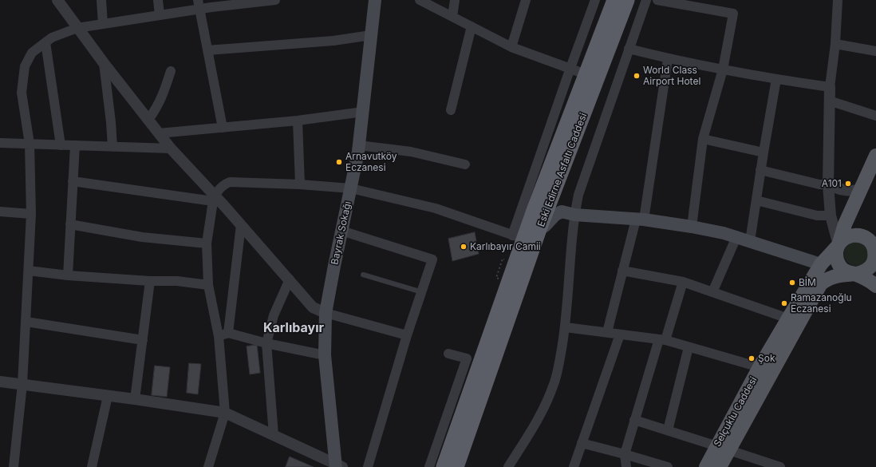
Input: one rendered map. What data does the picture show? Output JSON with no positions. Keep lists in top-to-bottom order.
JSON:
{
  "streets": {
    "highway": ["Eski Edirne Asfaltı Caddesi"],
    "main road": ["Bayrak Sokağı", "Selçuklu Caddesi"]
  },
  "districts": ["Karlıbayır"],
  "places": [
    "World Class Airport Hotel",
    "Arnavutköy Eczanesi",
    "A101",
    "Karlıbayır Camii",
    "BİM",
    "Ramazanoğlu Eczanesi",
    "Şok"
  ]
}
